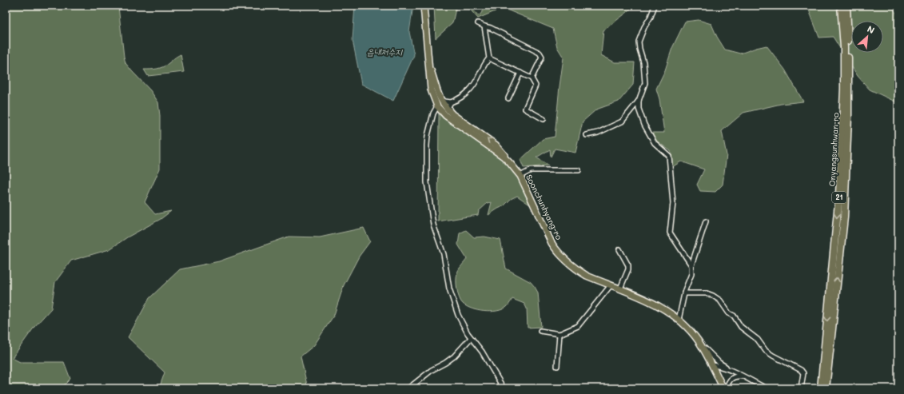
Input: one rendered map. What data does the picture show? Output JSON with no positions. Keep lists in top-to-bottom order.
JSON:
{
  "streets": {
    "highway": ["Onyangsunhwan-ro", "21"],
    "main road": ["Soonchunhyang-ro"]
  },
  "water": ["읍내저수지"],
  "north": "top right"
}
